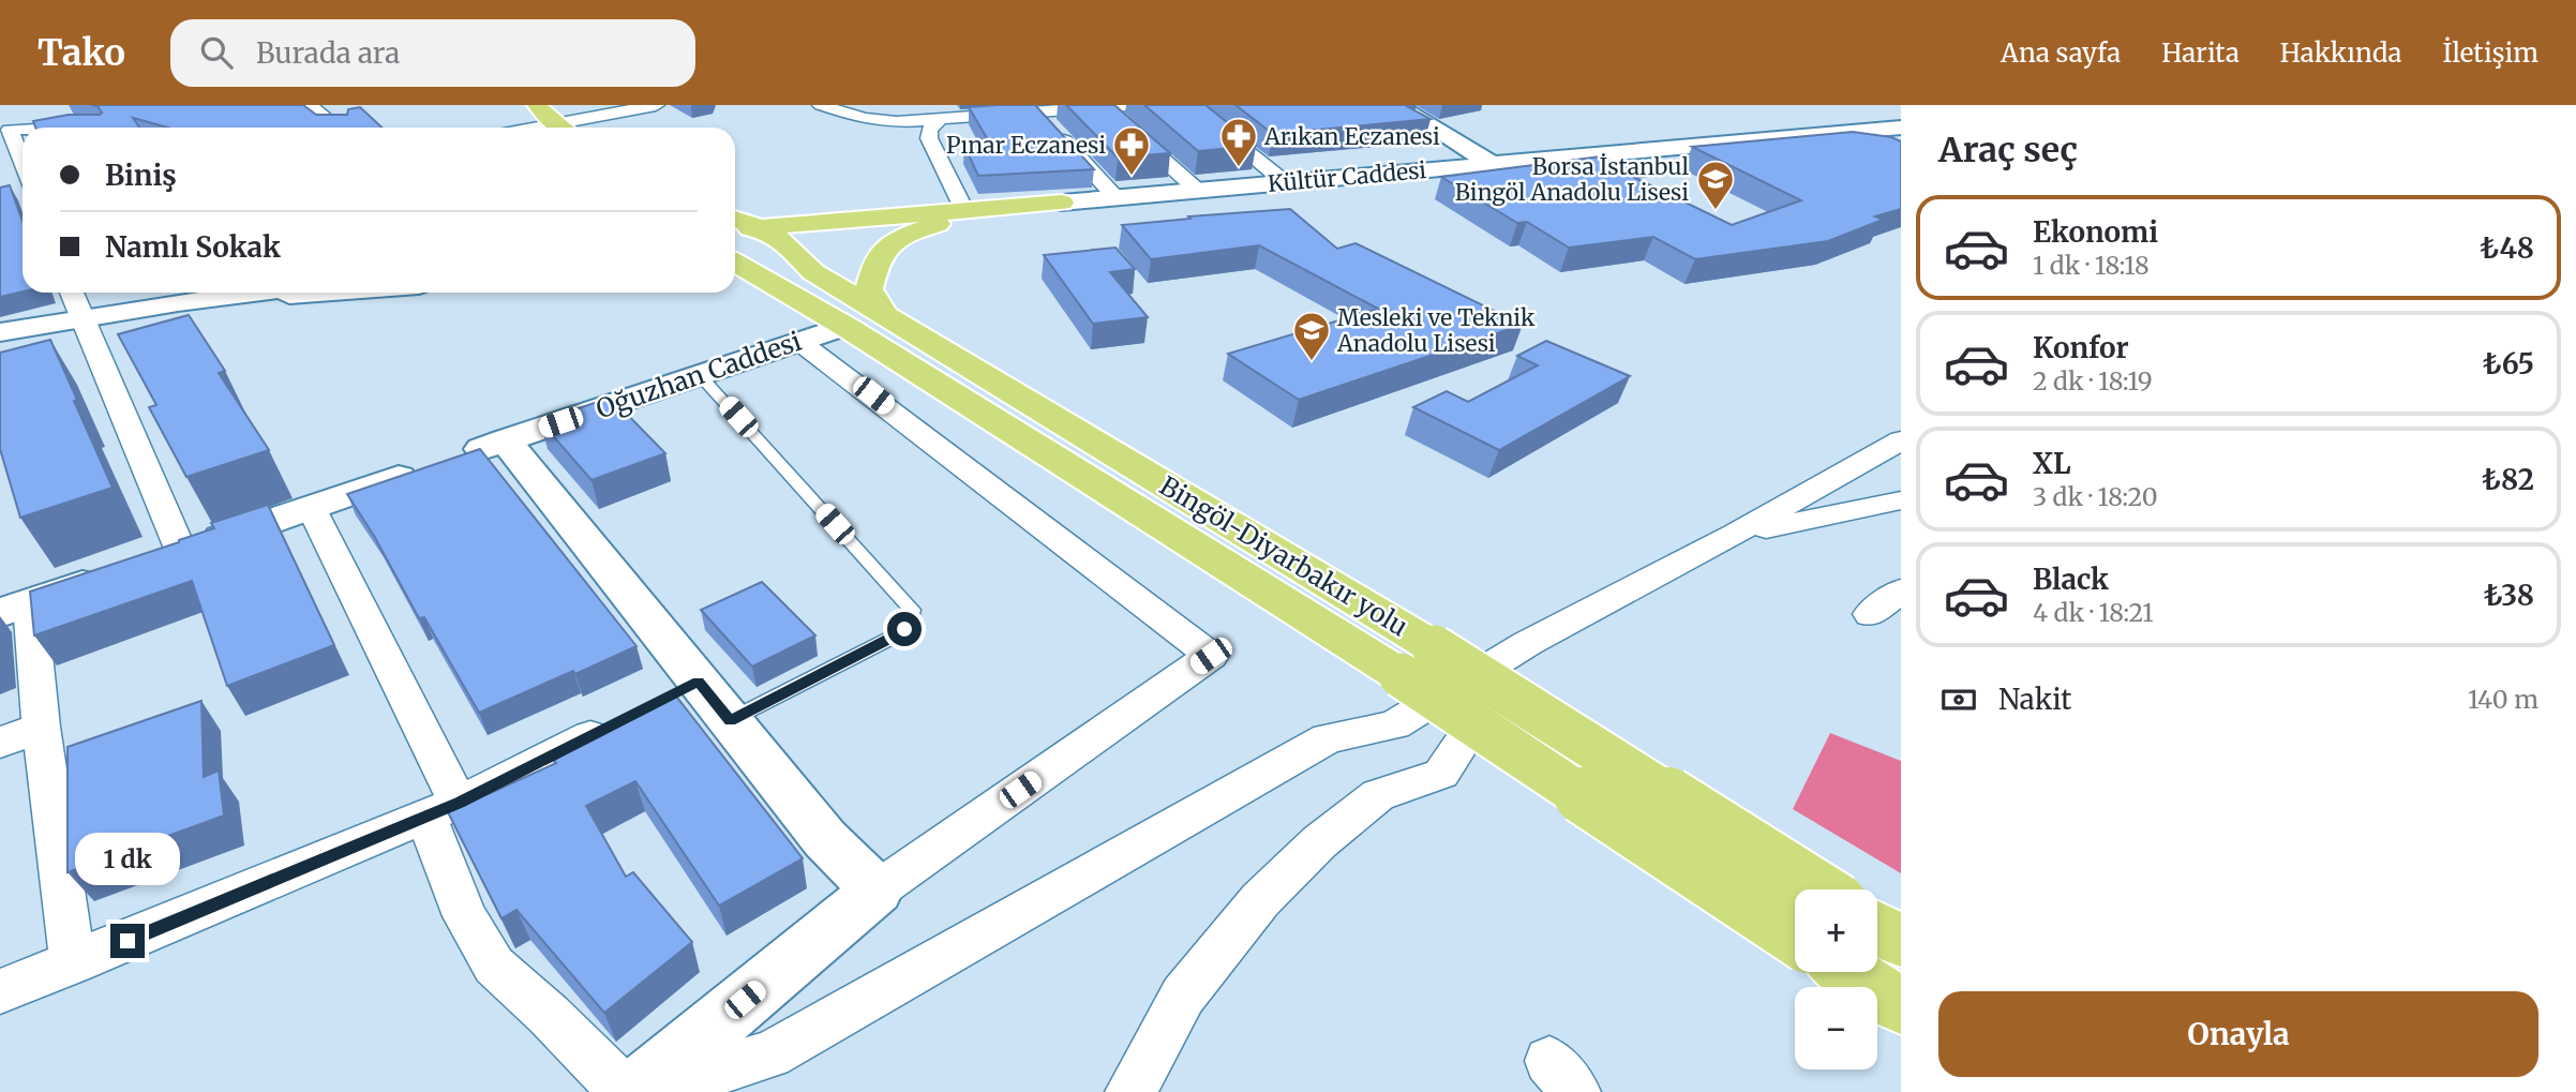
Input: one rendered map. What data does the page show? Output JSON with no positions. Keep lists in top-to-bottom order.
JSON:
{
  "streets": {
    "main road": ["Bingöl-Diyarbakır yolu"],
    "street": ["Kültür Caddesi", "Oğuzhan Caddesi"]
  },
  "crossings": [
    ["Oğuzhan Caddesi", "Bingöl-Diyarbakır yolu"]
  ],
  "places": {
    "pharmacy": ["Arıkan Eczanesi", "Pınar Eczanesi"],
    "school or university": ["Borsa İstanbul Bingöl Anadolu Lisesi", "Mesleki ve Teknik Anadolu Lisesi"]
  },
  "page": {
    "header": "Tako",
    "search": "Burada ara",
    "nav": [
      "Ana sayfa",
      "Harita",
      "Hakkında",
      "İletişim"
    ],
    "heading": "Araç seç",
    "banner": ["Biniş", "Namlı Sokak"],
    "list": [
      {
        "name": "Ekonomi",
        "note": "1 dk · 18:18",
        "value": "₺48"
      },
      {
        "name": "Konfor",
        "note": "2 dk · 18:19",
        "value": "₺65"
      },
      {
        "name": "XL",
        "note": "3 dk · 18:20",
        "value": "₺82"
      },
      {
        "name": "Black",
        "note": "4 dk · 18:21",
        "value": "₺38"
      }
    ],
    "pay": ["Nakit", "140 m"],
    "bubble": "1 dk",
    "map_buttons": ["+", "−"],
    "buttons": "Onayla"
  }
}
